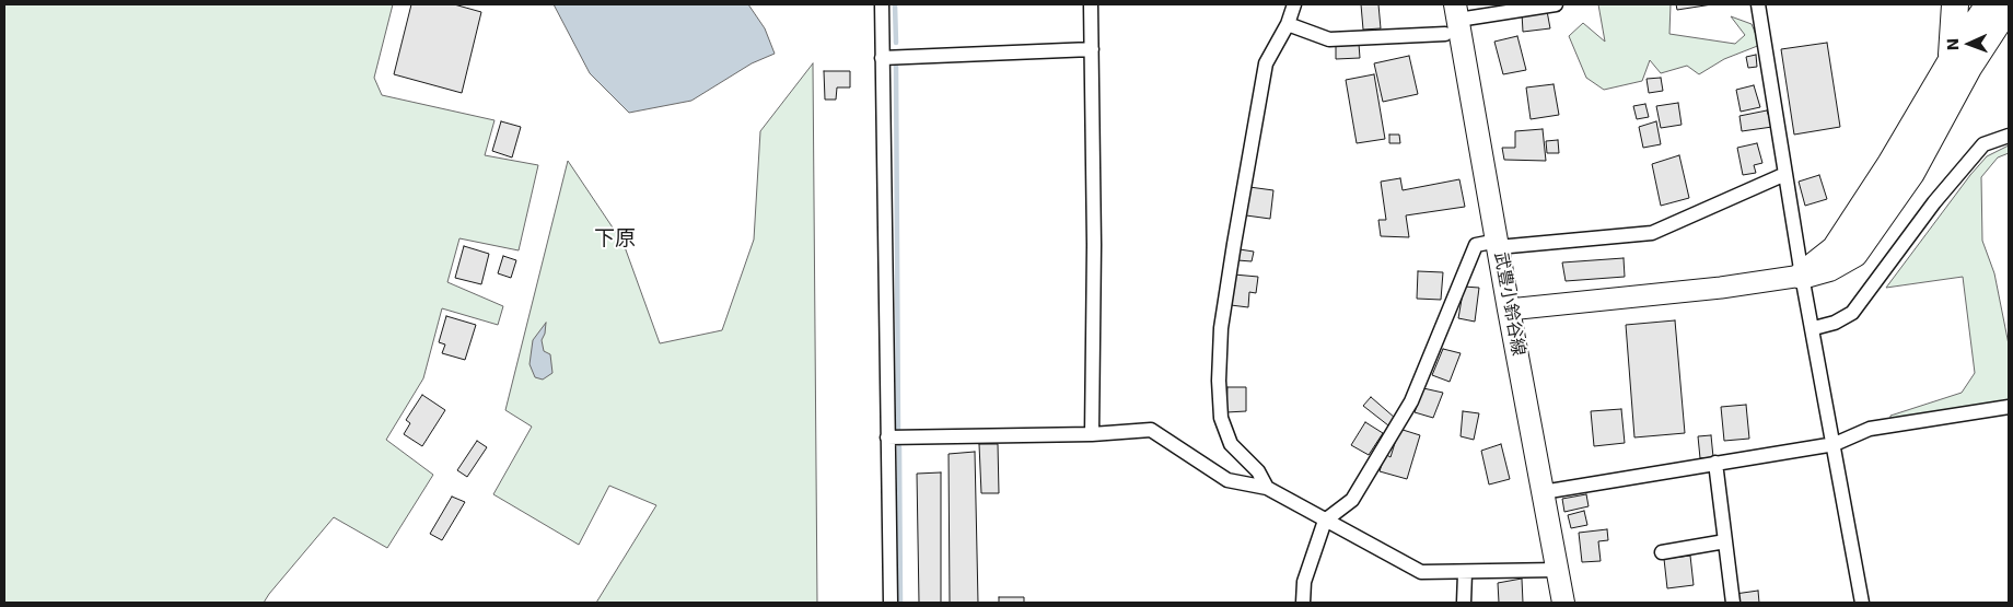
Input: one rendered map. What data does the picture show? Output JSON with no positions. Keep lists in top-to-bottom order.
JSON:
{
  "streets": {
    "main road": ["武豊小鈴谷線"]
  },
  "districts": ["下原"],
  "north": "left"
}
